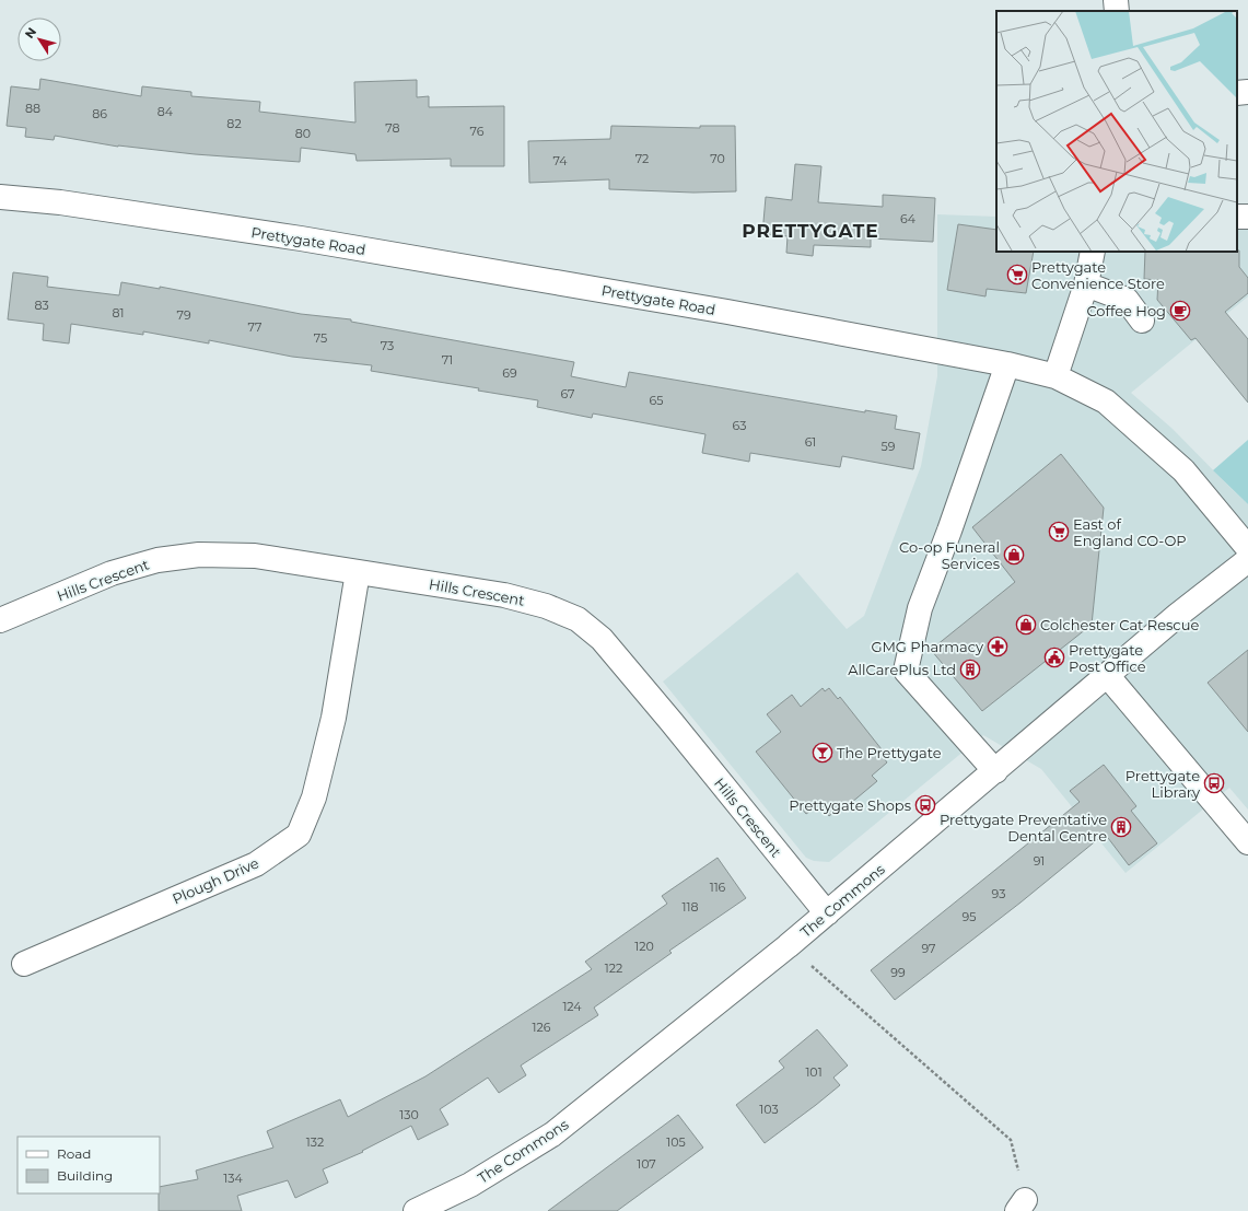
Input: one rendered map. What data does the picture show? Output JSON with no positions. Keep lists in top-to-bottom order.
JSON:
{
  "streets": {
    "street": [
      "Prettygate Road",
      "Hills Crescent",
      "Plough Drive",
      "The Commons"
    ]
  },
  "crossings": [
    ["Hills Crescent", "Plough Drive"],
    ["Hills Crescent", "The Commons"]
  ],
  "districts": ["PRETTYGATE"],
  "places": {
    "supermarket": ["Prettygate Convenience Store", "East of England CO-OP"],
    "cafe": ["Coffee Hog"],
    "shop": ["Co-op Funeral Services", "Colchester Cat Rescue"],
    "pharmacy": ["GMG Pharmacy"],
    "public building": ["Prettygate Post Office"],
    "building": ["AllCarePlus Ltd", "Prettygate Preventative Dental Centre"],
    "bar": ["The Prettygate"],
    "bus stop": ["Prettygate Library", "Prettygate Shops"]
  },
  "house_numbers": [
    "88",
    "84",
    "86",
    "82",
    "78",
    "76",
    "80",
    "72",
    "70",
    "74",
    "64",
    "83",
    "81",
    "79",
    "77",
    "75",
    "73",
    "71",
    "69",
    "67",
    "65",
    "63",
    "61",
    "59",
    "91",
    "116",
    "93",
    "118",
    "95",
    "120",
    "97",
    "122",
    "99",
    "124",
    "126",
    "101",
    "103",
    "130",
    "132",
    "105",
    "107",
    "134"
  ],
  "legend": ["Road", "Building"],
  "north": "top left"
}
